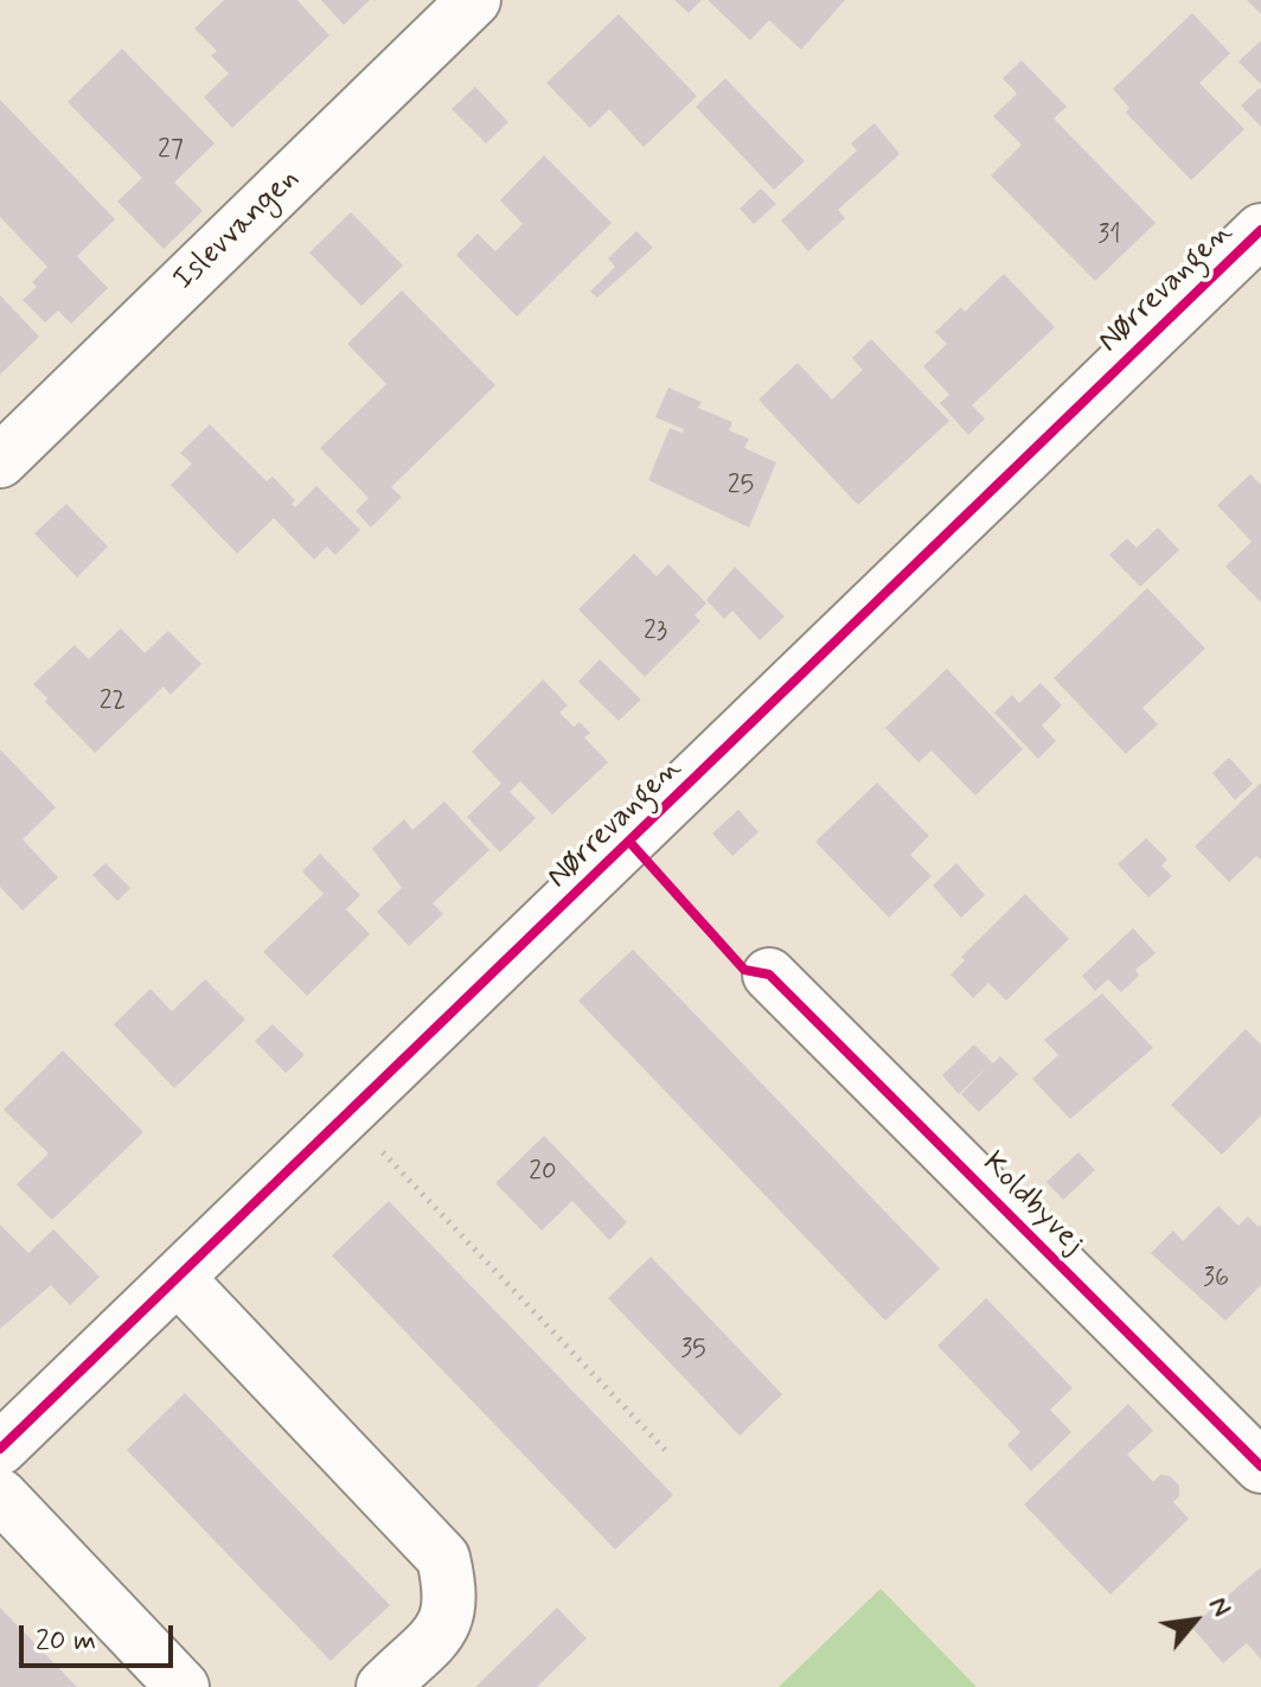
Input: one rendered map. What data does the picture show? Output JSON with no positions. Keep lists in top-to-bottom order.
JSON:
{
  "streets": {
    "street": ["Islevvangen", "Nørrevangen", "Koldbyvej"]
  },
  "house_numbers": [
    "27",
    "31",
    "25",
    "23",
    "22",
    "20",
    "36",
    "35"
  ],
  "scale_bar": "20 m",
  "north": "top right"
}
